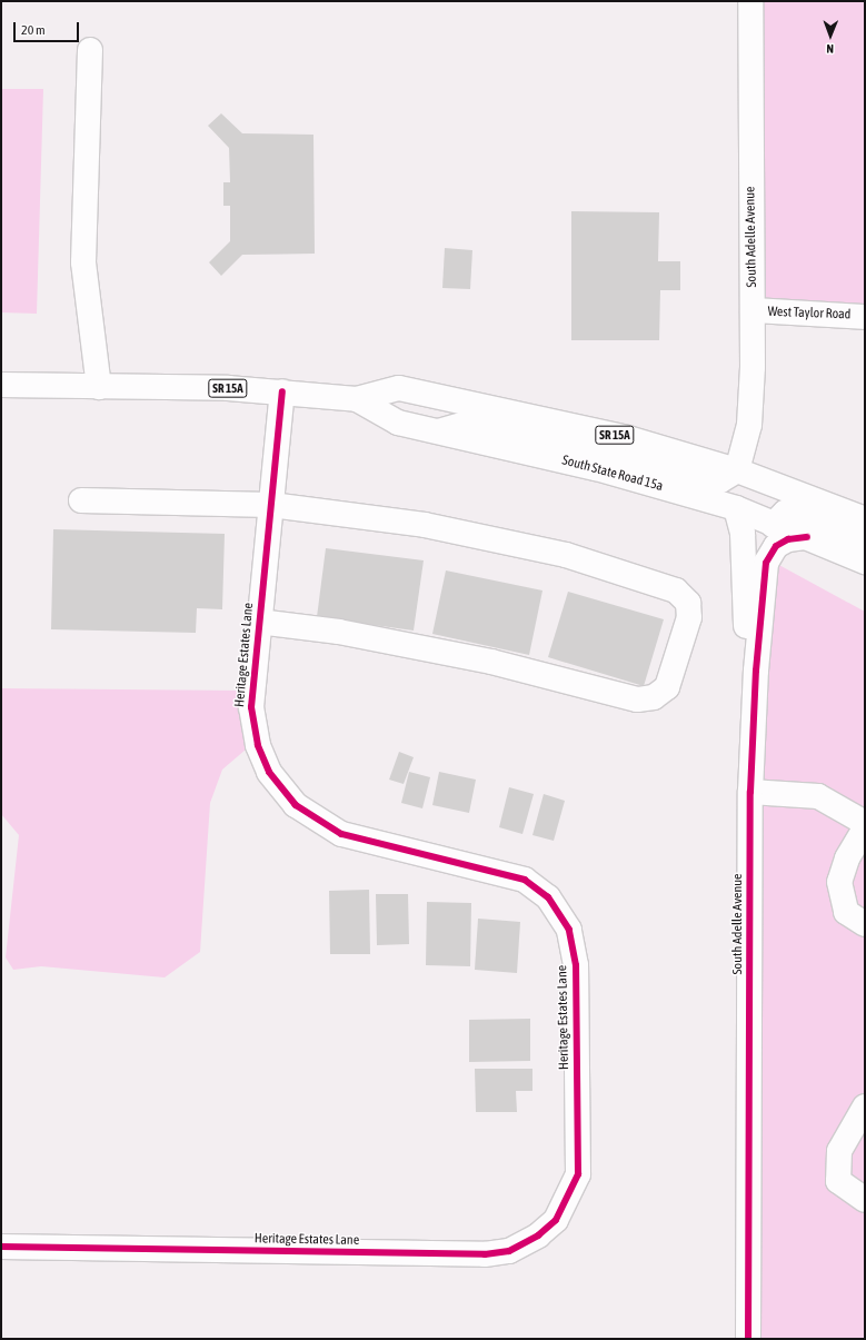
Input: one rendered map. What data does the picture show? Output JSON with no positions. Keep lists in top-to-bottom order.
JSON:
{
  "streets": {
    "main road": [
      "South Adelle Avenue",
      "West Taylor Road",
      "SR 15A",
      "South State Road 15a",
      "Heritage Estates Lane"
    ]
  },
  "crossings": [
    ["South Adelle Avenue", "West Taylor Road"],
    ["South Adelle Avenue", "South State Road 15a"],
    ["SR 15A", "South State Road 15a"],
    ["South State Road 15a", "Heritage Estates Lane"]
  ],
  "scale_bar": "20 m",
  "north": "bottom"
}
